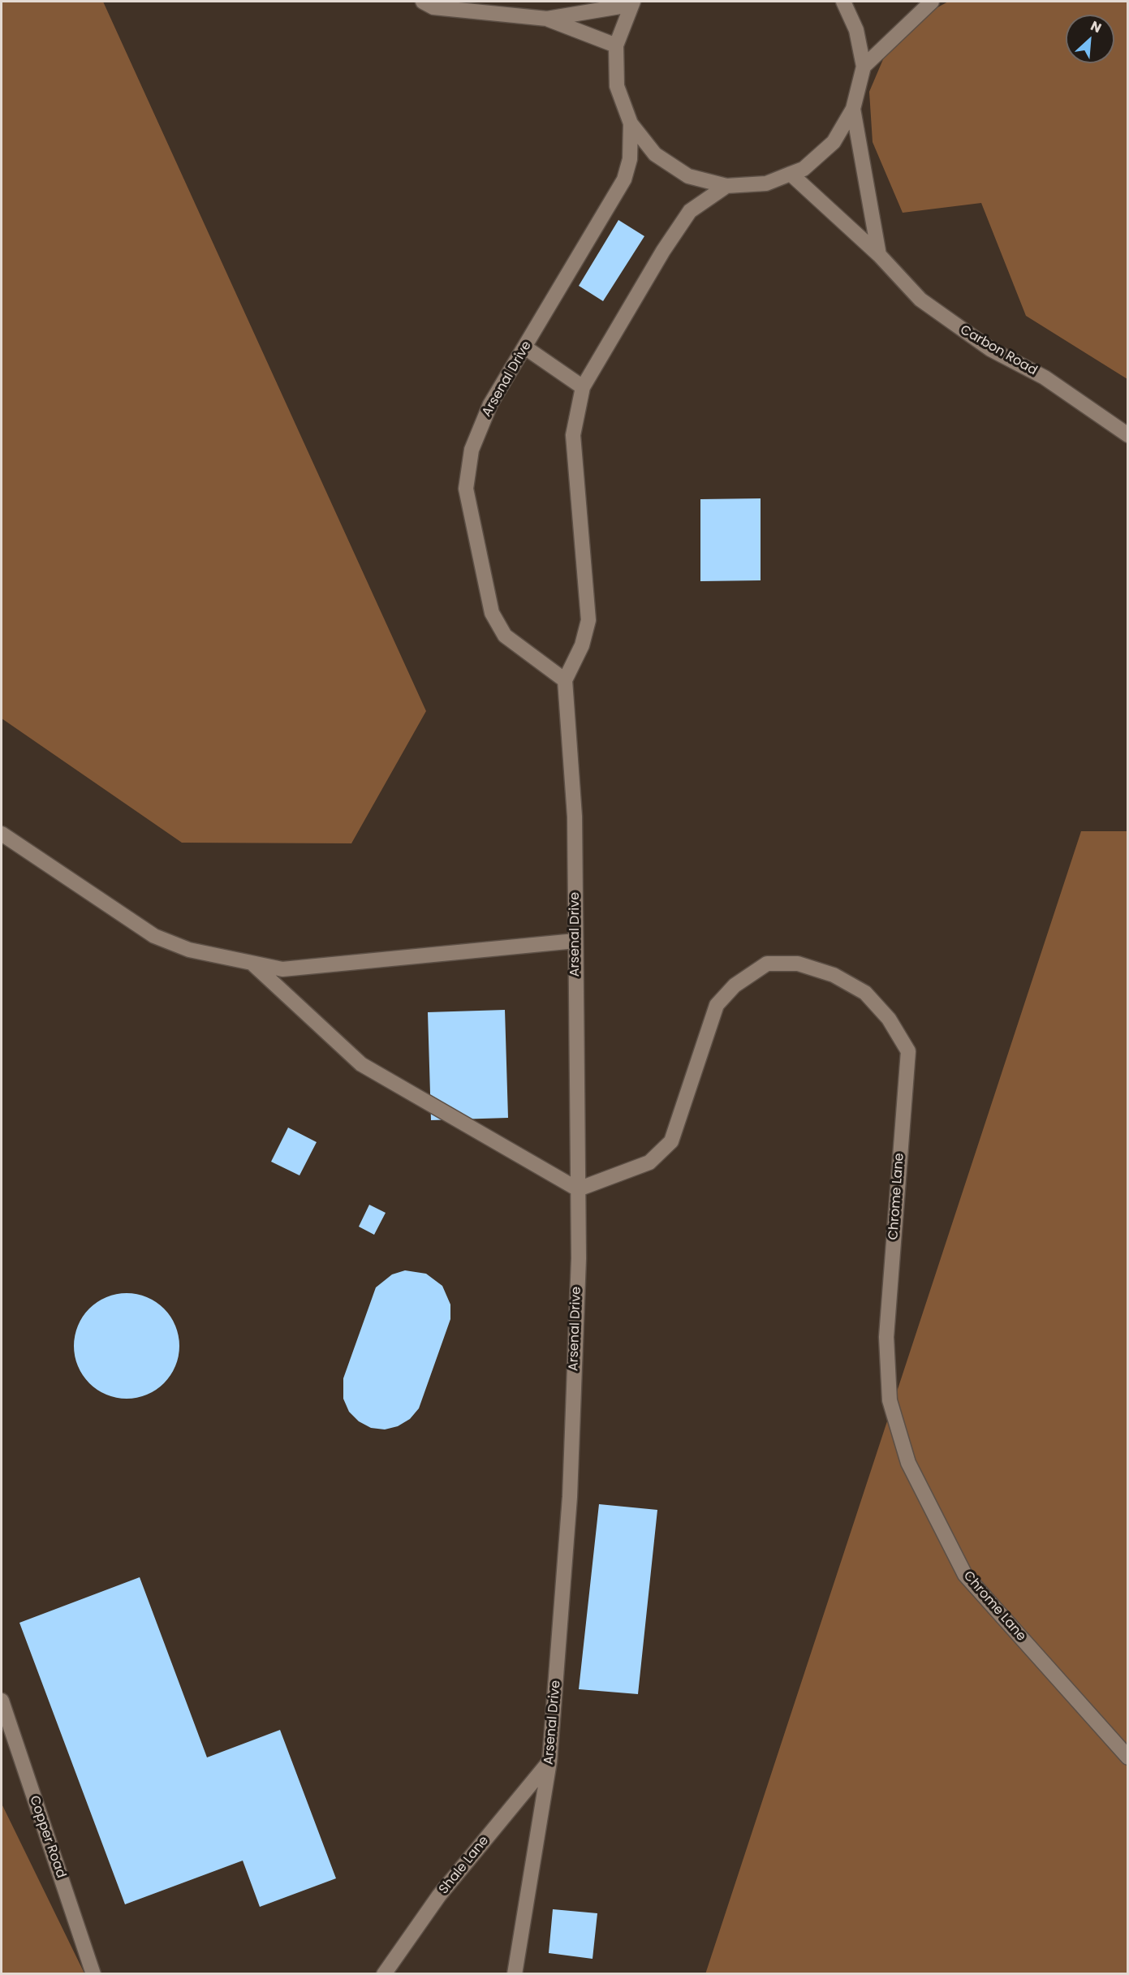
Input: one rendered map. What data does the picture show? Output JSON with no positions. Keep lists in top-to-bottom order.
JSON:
{
  "streets": {
    "lane": [
      "Carbon Road",
      "Arsenal Drive",
      "Chrome Lane",
      "Copper Road",
      "Shale Lane"
    ]
  },
  "crossings": [
    ["Arsenal Drive", "Chrome Lane"],
    ["Arsenal Drive", "Shale Lane"]
  ],
  "north": "top right"
}
